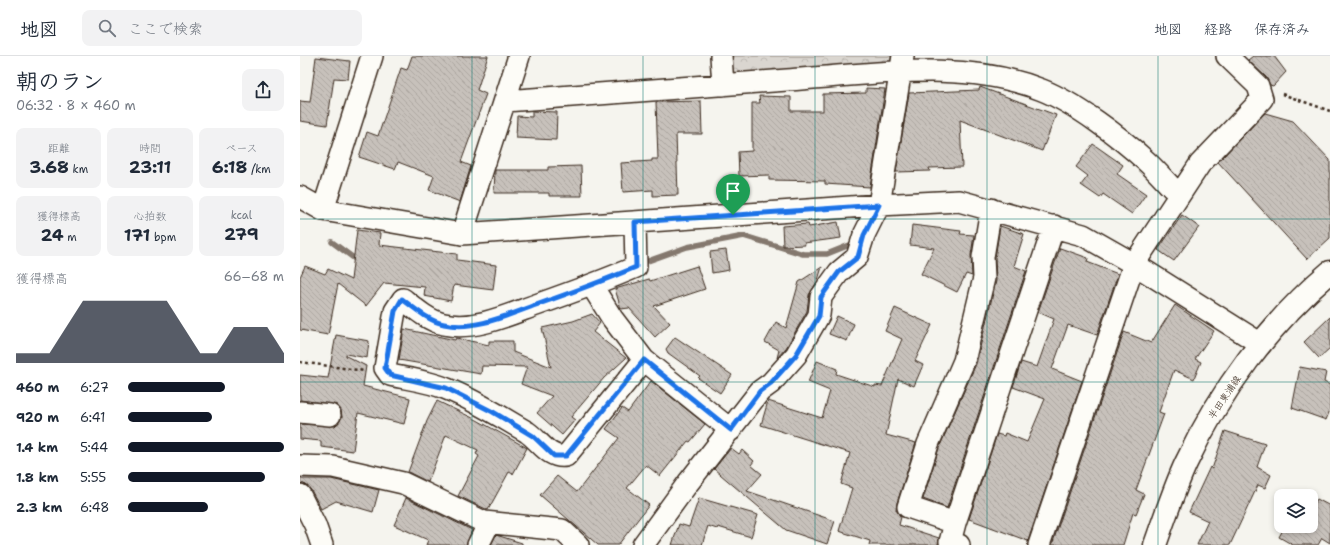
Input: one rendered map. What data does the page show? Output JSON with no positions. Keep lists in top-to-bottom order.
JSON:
{
  "streets": {
    "main road": ["半田東浦線"]
  },
  "page": {
    "header": "地図",
    "search": "ここで検索",
    "nav": ["地図", "経路", "保存済み"],
    "heading": ["朝のラン", "06:32 · 8 × 460 m"],
    "stats": [
      ["距離", "3.68 km"],
      ["時間", "23:11"],
      ["ペース", "6:18 /km"],
      ["獲得標高", "24 m"],
      ["心拍数", "171 bpm"],
      ["kcal", "279"]
    ],
    "chart": ["獲得標高", "66–68 m"],
    "list": [
      {
        "name": "460 m",
        "note": "6:27"
      },
      {
        "name": "920 m",
        "note": "6:41"
      },
      {
        "name": "1.4 km",
        "note": "5:44"
      },
      {
        "name": "1.8 km",
        "note": "5:55"
      },
      {
        "name": "2.3 km",
        "note": "6:48"
      }
    ]
  }
}
